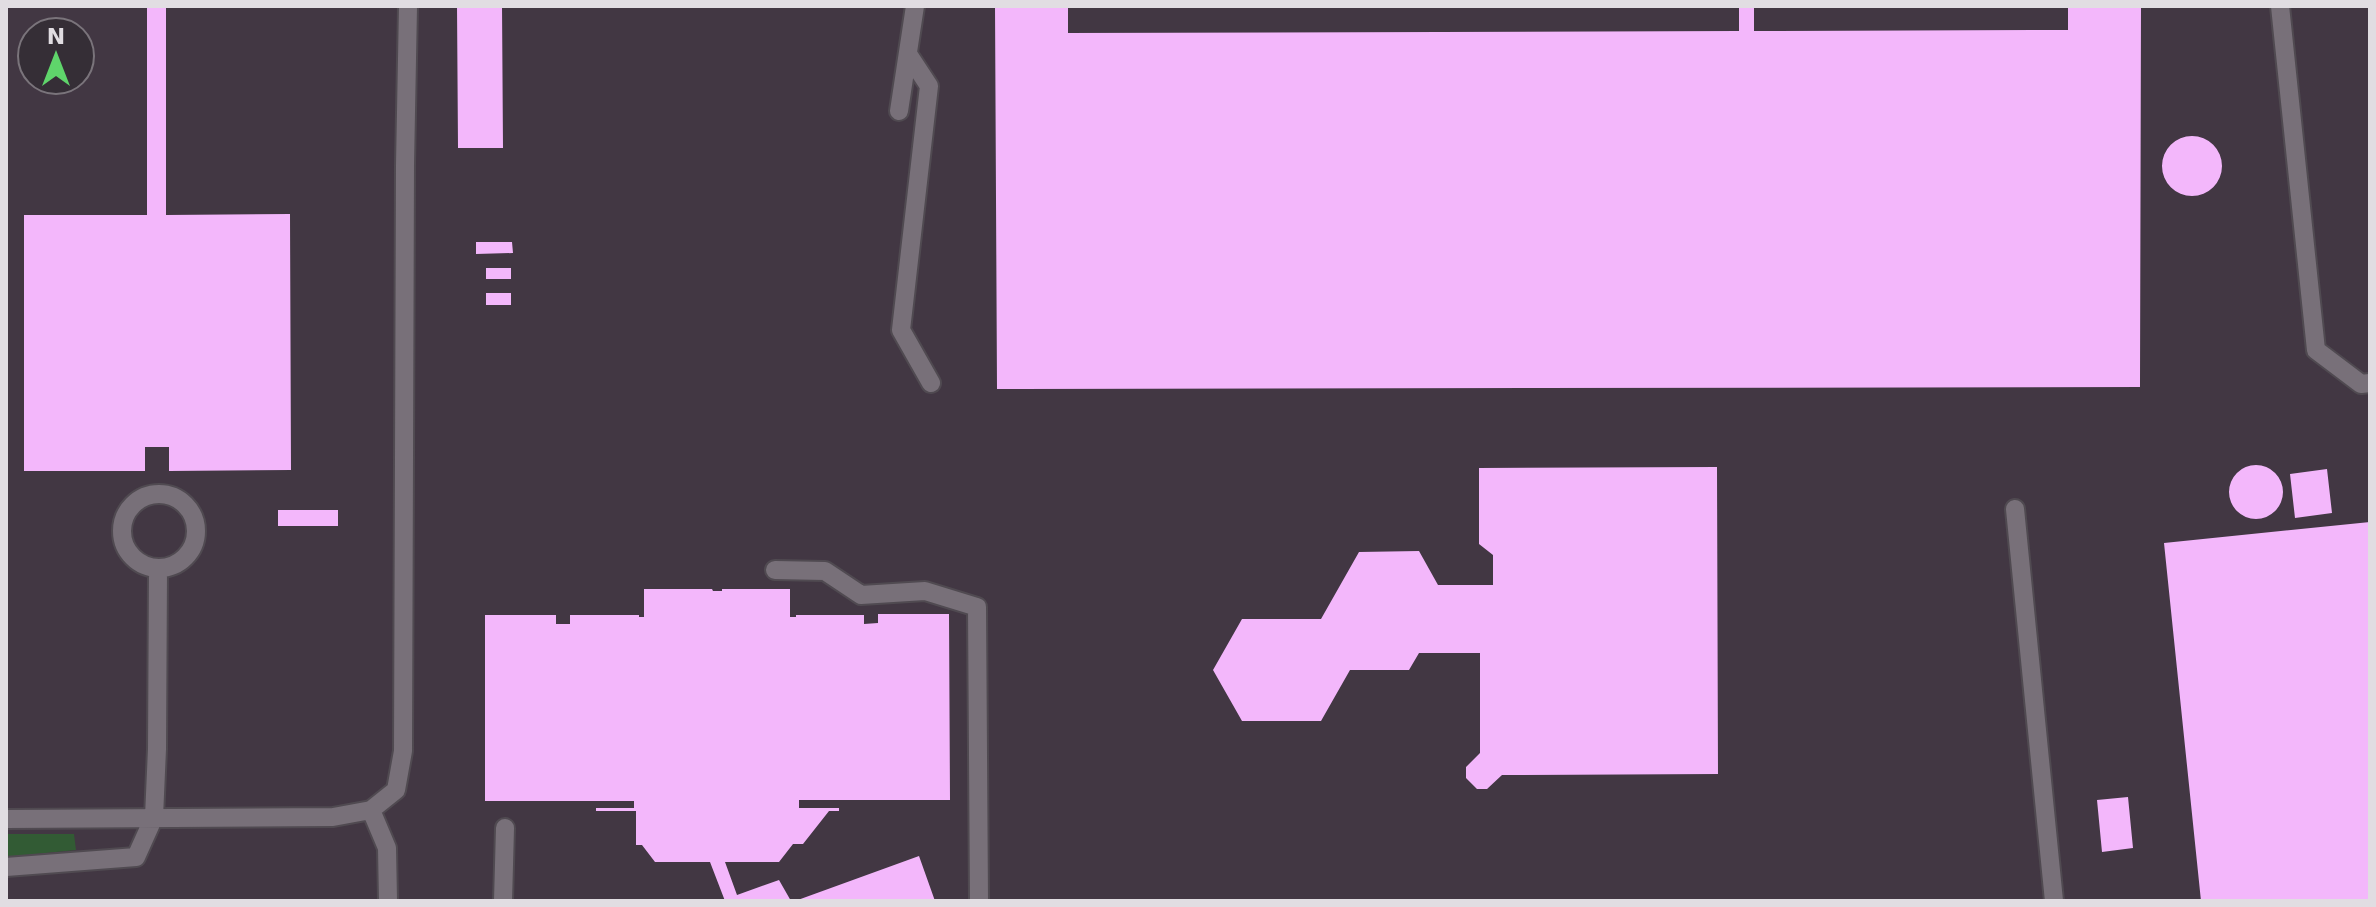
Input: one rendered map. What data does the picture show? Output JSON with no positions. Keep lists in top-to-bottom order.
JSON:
{
  "north": "top"
}
